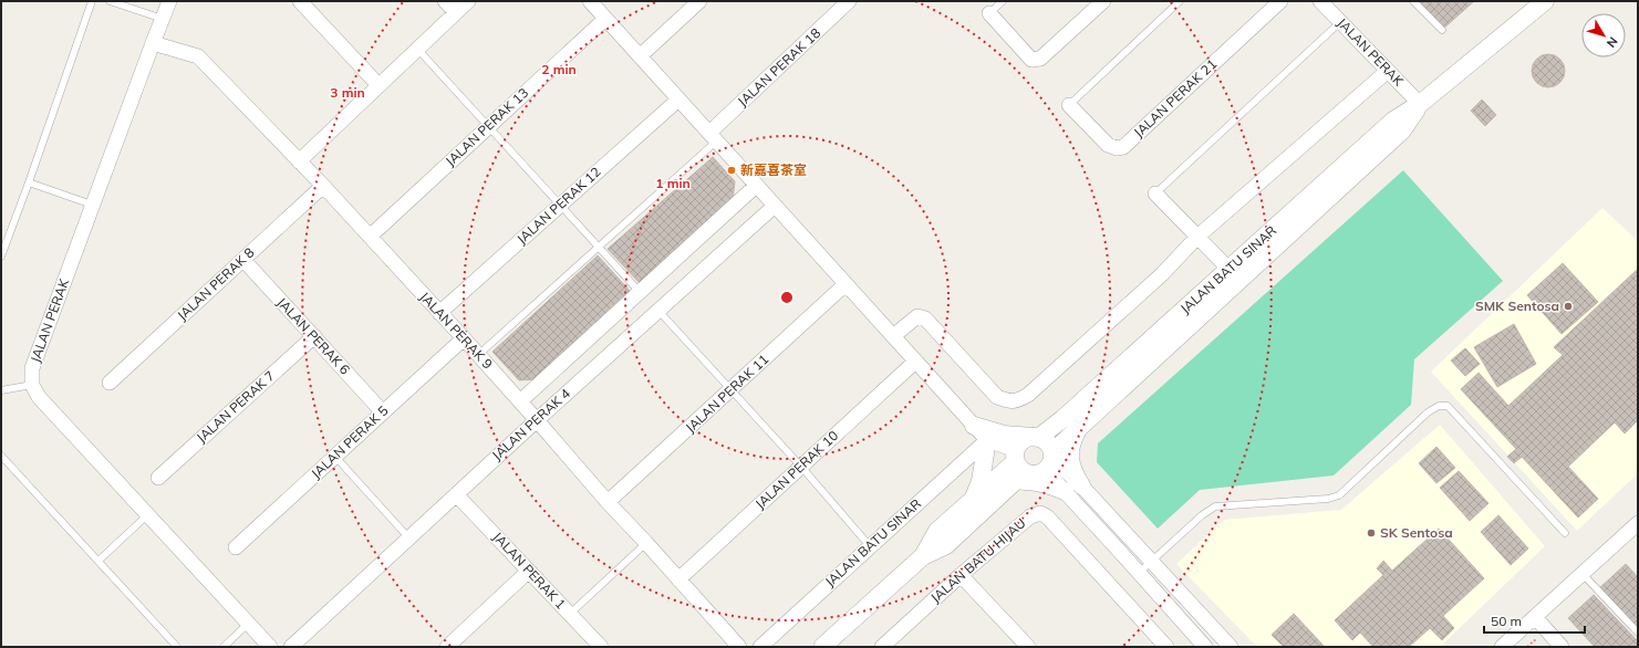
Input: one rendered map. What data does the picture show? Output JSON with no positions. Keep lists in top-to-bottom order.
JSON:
{
  "streets": {
    "street": [
      "JALAN PERAK",
      "JALAN PERAK 18",
      "JALAN PERAK 21",
      "JALAN PERAK 13",
      "JALAN PERAK 12",
      "JALAN BATU SINAR",
      "JALAN PERAK 8",
      "JALAN PERAK 9",
      "JALAN PERAK 6",
      "JALAN PERAK 11",
      "JALAN PERAK 7",
      "JALAN PERAK 4",
      "JALAN PERAK 5",
      "JALAN PERAK 10",
      "JALAN BATU HIJAU",
      "JALAN PERAK 1"
    ]
  },
  "crossings": [
    ["JALAN PERAK", "JALAN BATU SINAR"],
    ["JALAN PERAK", "JALAN PERAK 9"],
    ["JALAN PERAK 13", "JALAN PERAK 9"],
    ["JALAN PERAK 12", "JALAN PERAK 9"],
    ["JALAN PERAK 8", "JALAN PERAK 9"],
    ["JALAN PERAK 8", "JALAN PERAK 6"],
    ["JALAN PERAK 9", "JALAN PERAK 11"],
    ["JALAN PERAK 9", "JALAN PERAK 4"],
    ["JALAN PERAK 9", "JALAN PERAK 5"],
    ["JALAN PERAK 9", "JALAN PERAK 10"],
    ["JALAN PERAK 6", "JALAN PERAK 7"],
    ["JALAN PERAK 6", "JALAN PERAK 5"],
    ["JALAN PERAK 4", "JALAN PERAK 1"]
  ],
  "places": ["新嘉喜茶室", "SMK Sentosa", "SK Sentosa"],
  "scale_bar": "50 m",
  "north": "bottom right",
  "rings": ["2 min", "3 min", "1 min"]
}
